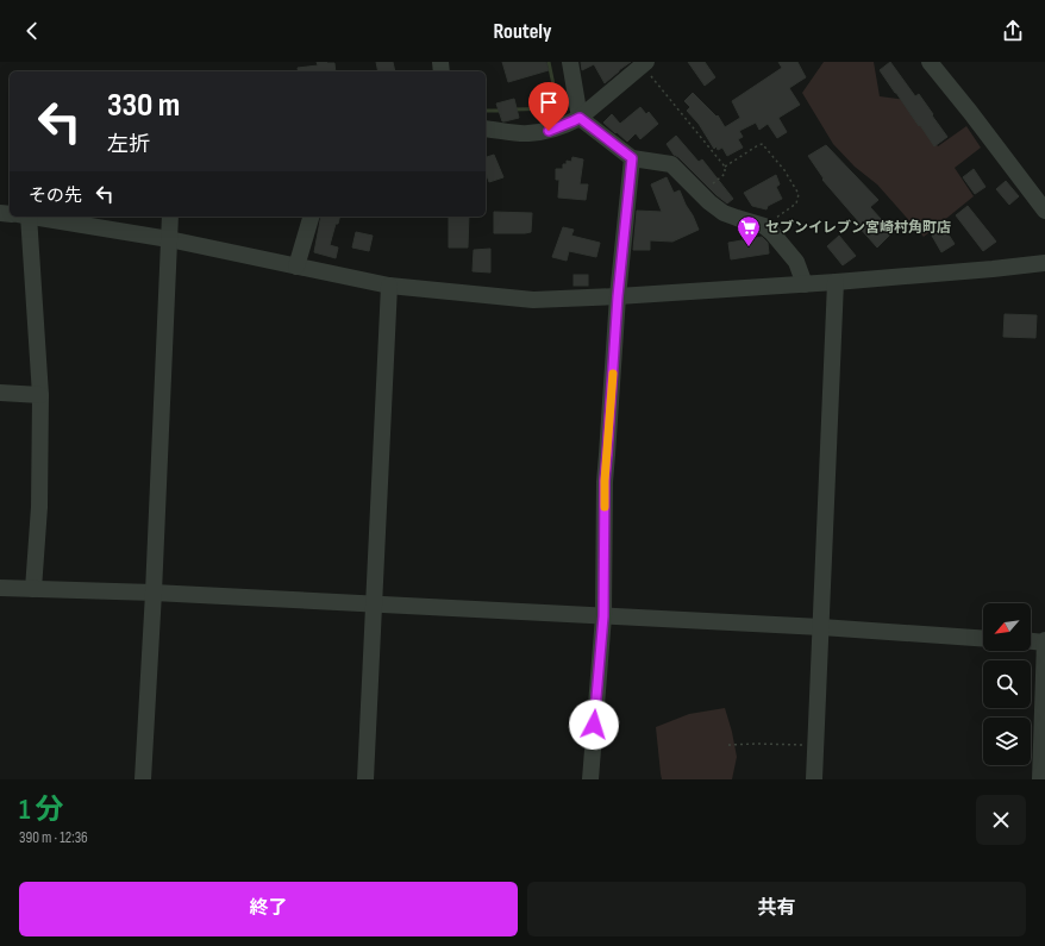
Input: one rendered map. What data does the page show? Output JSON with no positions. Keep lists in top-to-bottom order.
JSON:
{
  "places": {
    "supermarket": ["セブンイレブン宮崎村角町店"]
  },
  "north": "bottom left",
  "page": {
    "header": "Routely",
    "turn": ["330 m", "左折"],
    "then": "その先",
    "heading": ["1 分", "390 m · 12:36"],
    "buttons": ["終了", "共有"]
  }
}
